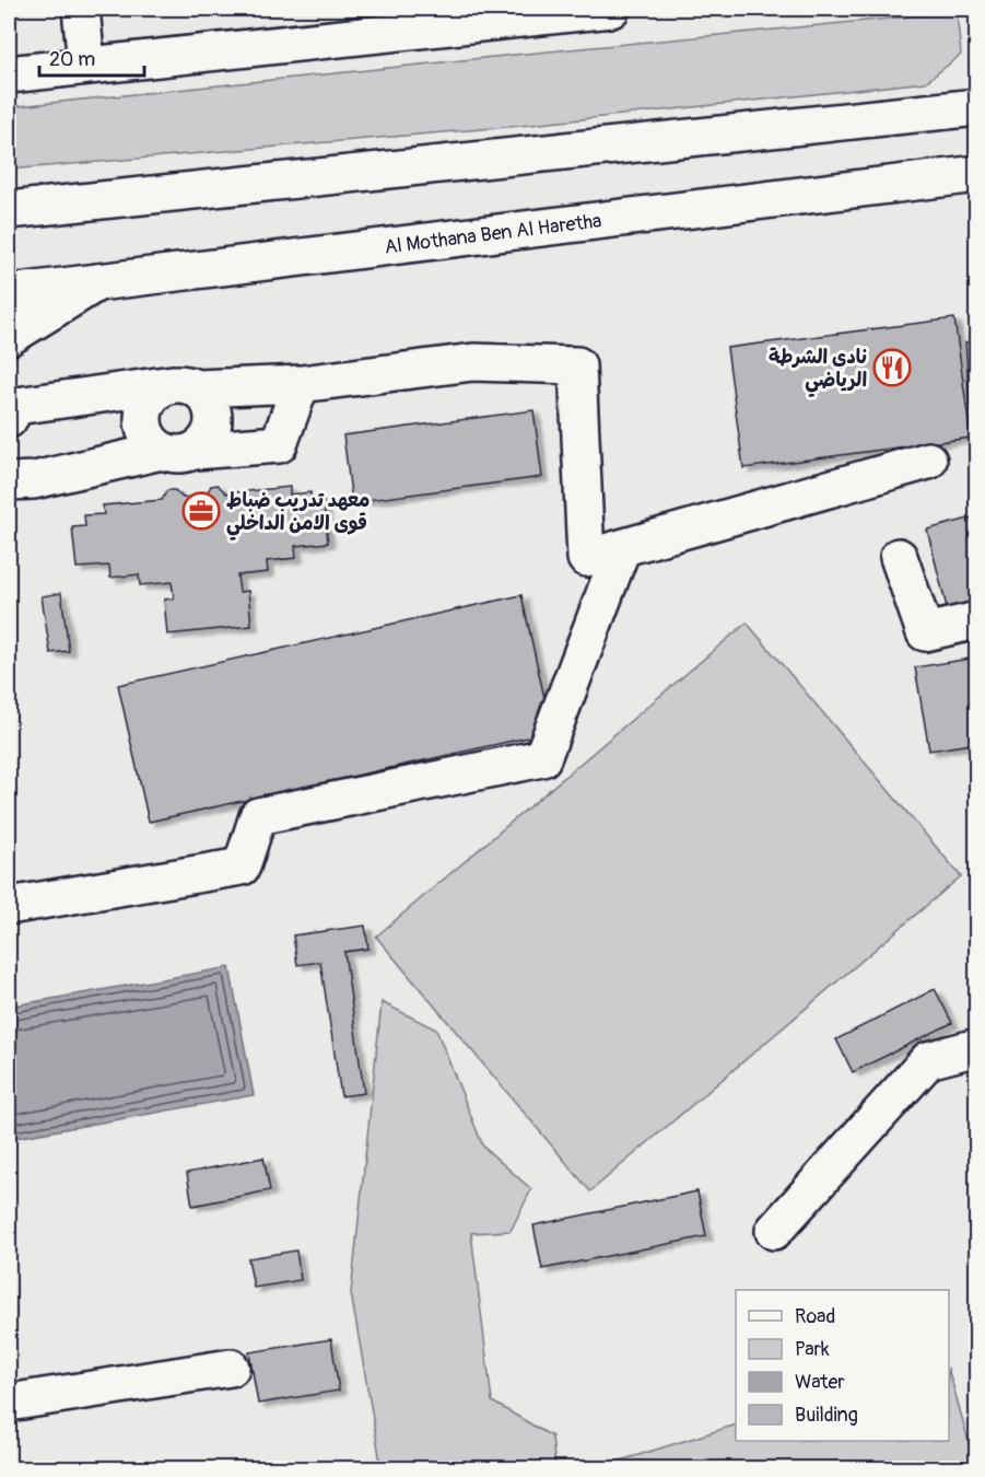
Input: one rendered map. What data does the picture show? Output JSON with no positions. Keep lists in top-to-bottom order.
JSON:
{
  "streets": {
    "main road": ["Al Mothana Ben Al Haretha"]
  },
  "places": {
    "restaurant": ["نادي الشرطة الرياضي"],
    "office": ["معهد تدريب ضباط قوى الامن الداخلي"]
  },
  "legend": [
    "Road",
    "Park",
    "Water",
    "Building"
  ],
  "scale_bar": "20 m"
}
